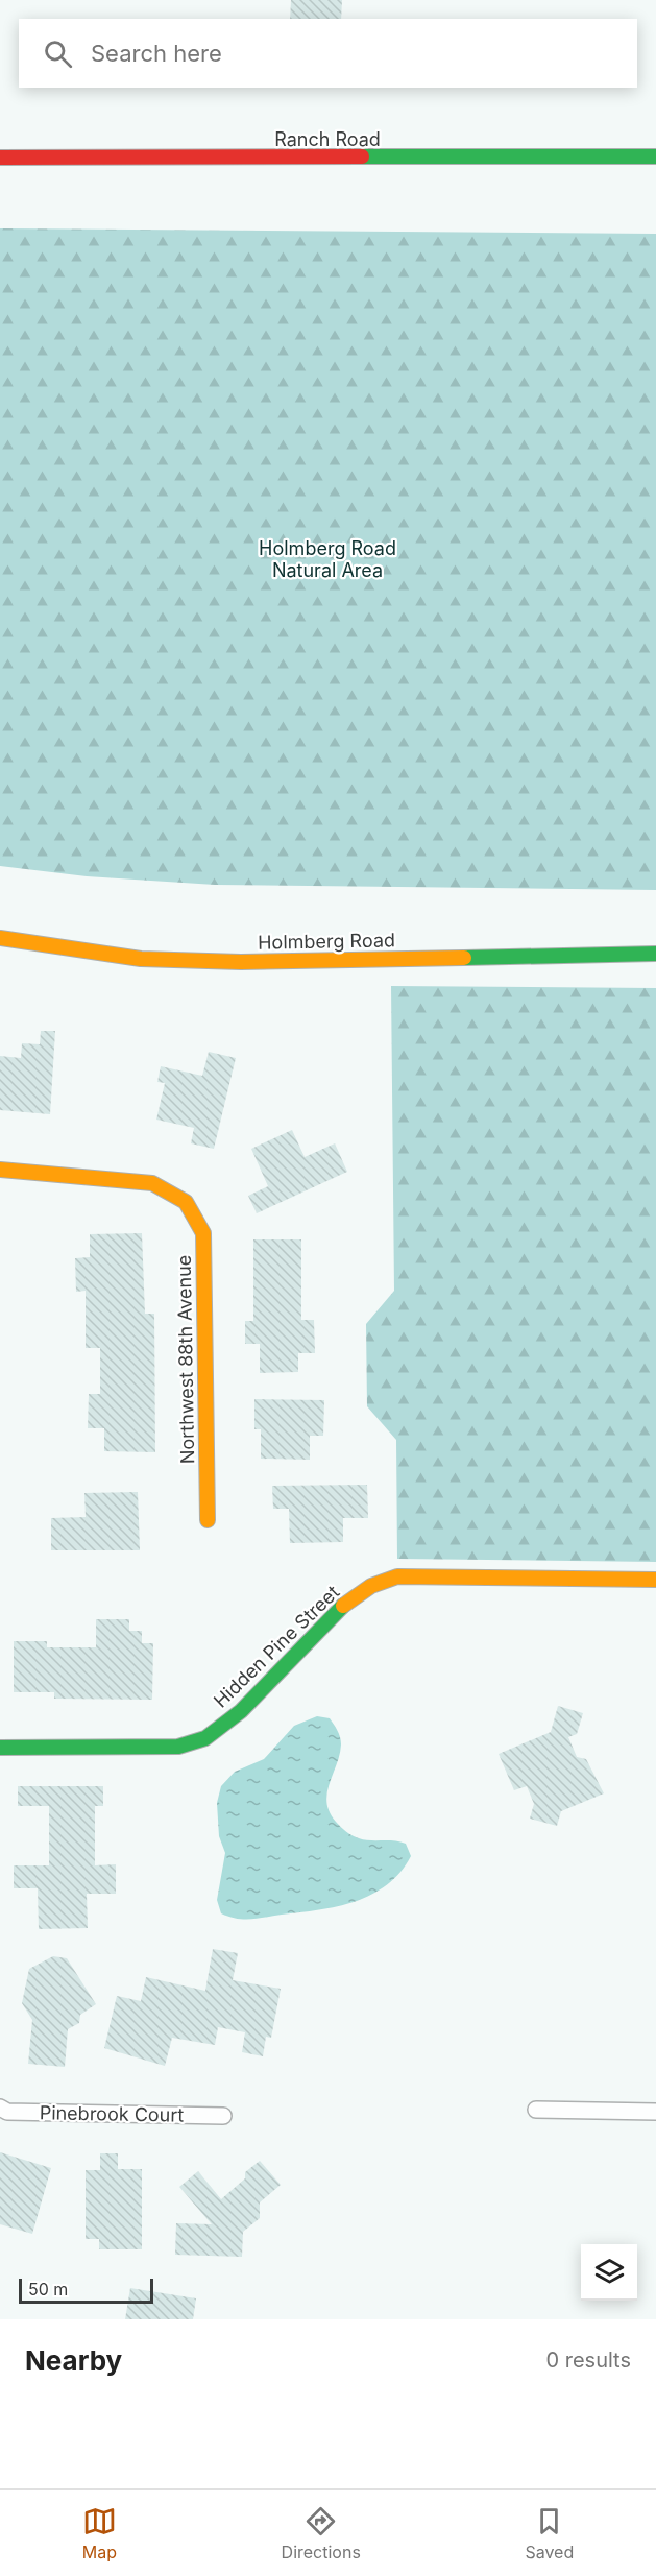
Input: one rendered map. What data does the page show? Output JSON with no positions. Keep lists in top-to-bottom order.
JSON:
{
  "streets": {
    "street": [
      "Ranch Road",
      "Holmberg Road",
      "Northwest 88th Avenue",
      "Hidden Pine Street",
      "Pinebrook Court"
    ]
  },
  "parks": ["Holmberg Road Natural Area"],
  "scale_bar": "50 m",
  "page": {
    "search": "Search here",
    "scale": "50 m",
    "heading": ["Nearby", "0 results"],
    "nav": ["Map", "Directions", "Saved"]
  }
}
